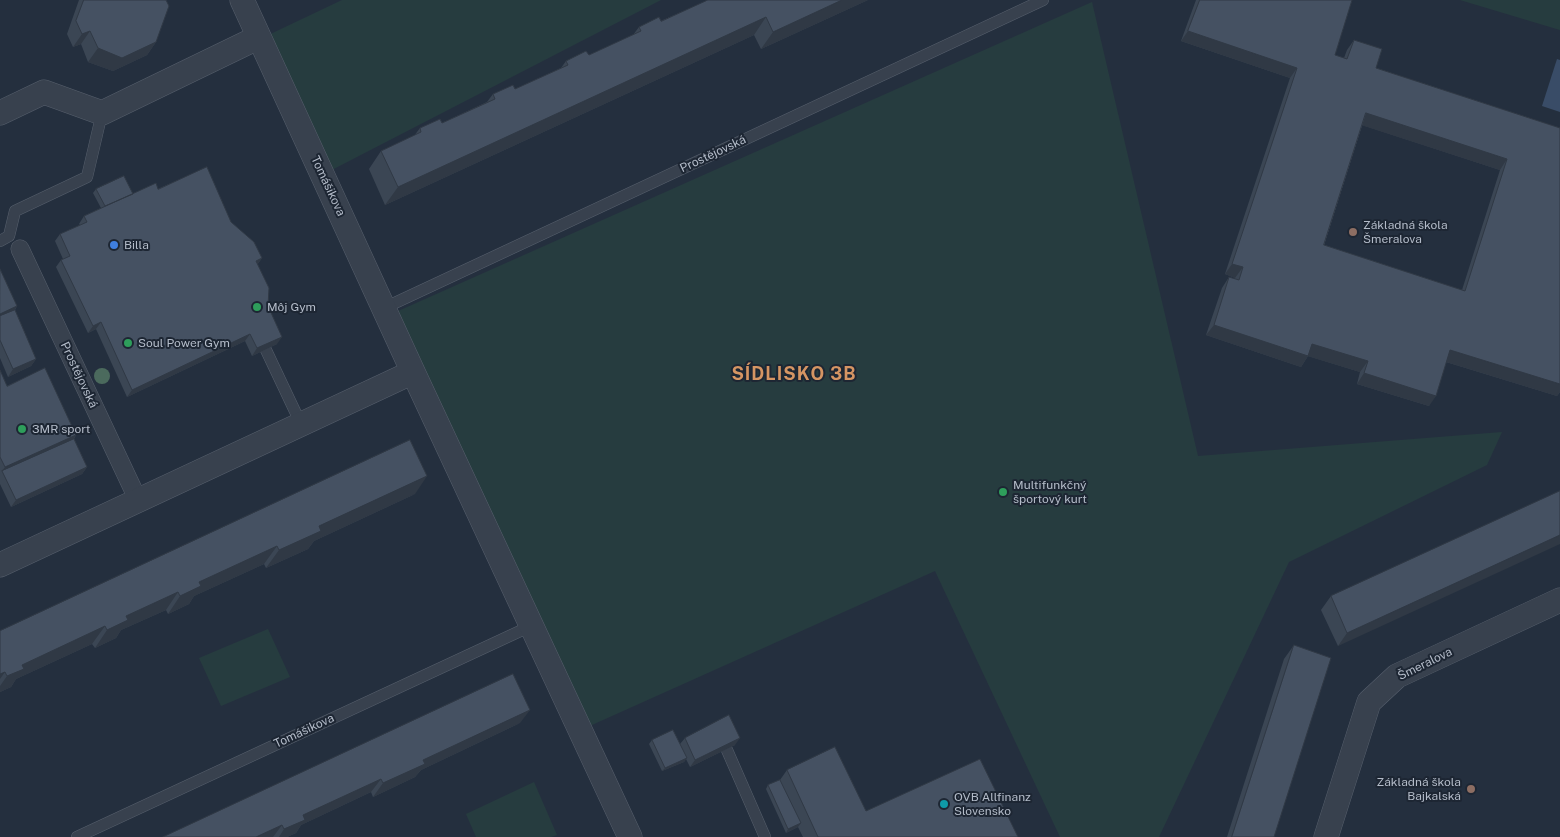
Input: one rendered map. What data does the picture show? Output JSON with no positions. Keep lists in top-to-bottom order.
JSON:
{
  "streets": {
    "street": ["Prostějovská", "Tomášikova", "Šmeralova"]
  },
  "crossings": [
    ["Prostějovská", "Tomášikova"]
  ],
  "districts": ["SÍDLISKO 3B"],
  "places": [
    "Základná škola Šmeralova",
    "Billa",
    "Môj Gym",
    "Soul Power Gym",
    "3MR sport",
    "Multifunkčný športový kurt",
    "Základná škola Bajkalská",
    "OVB Allfinanz Slovensko"
  ]
}
